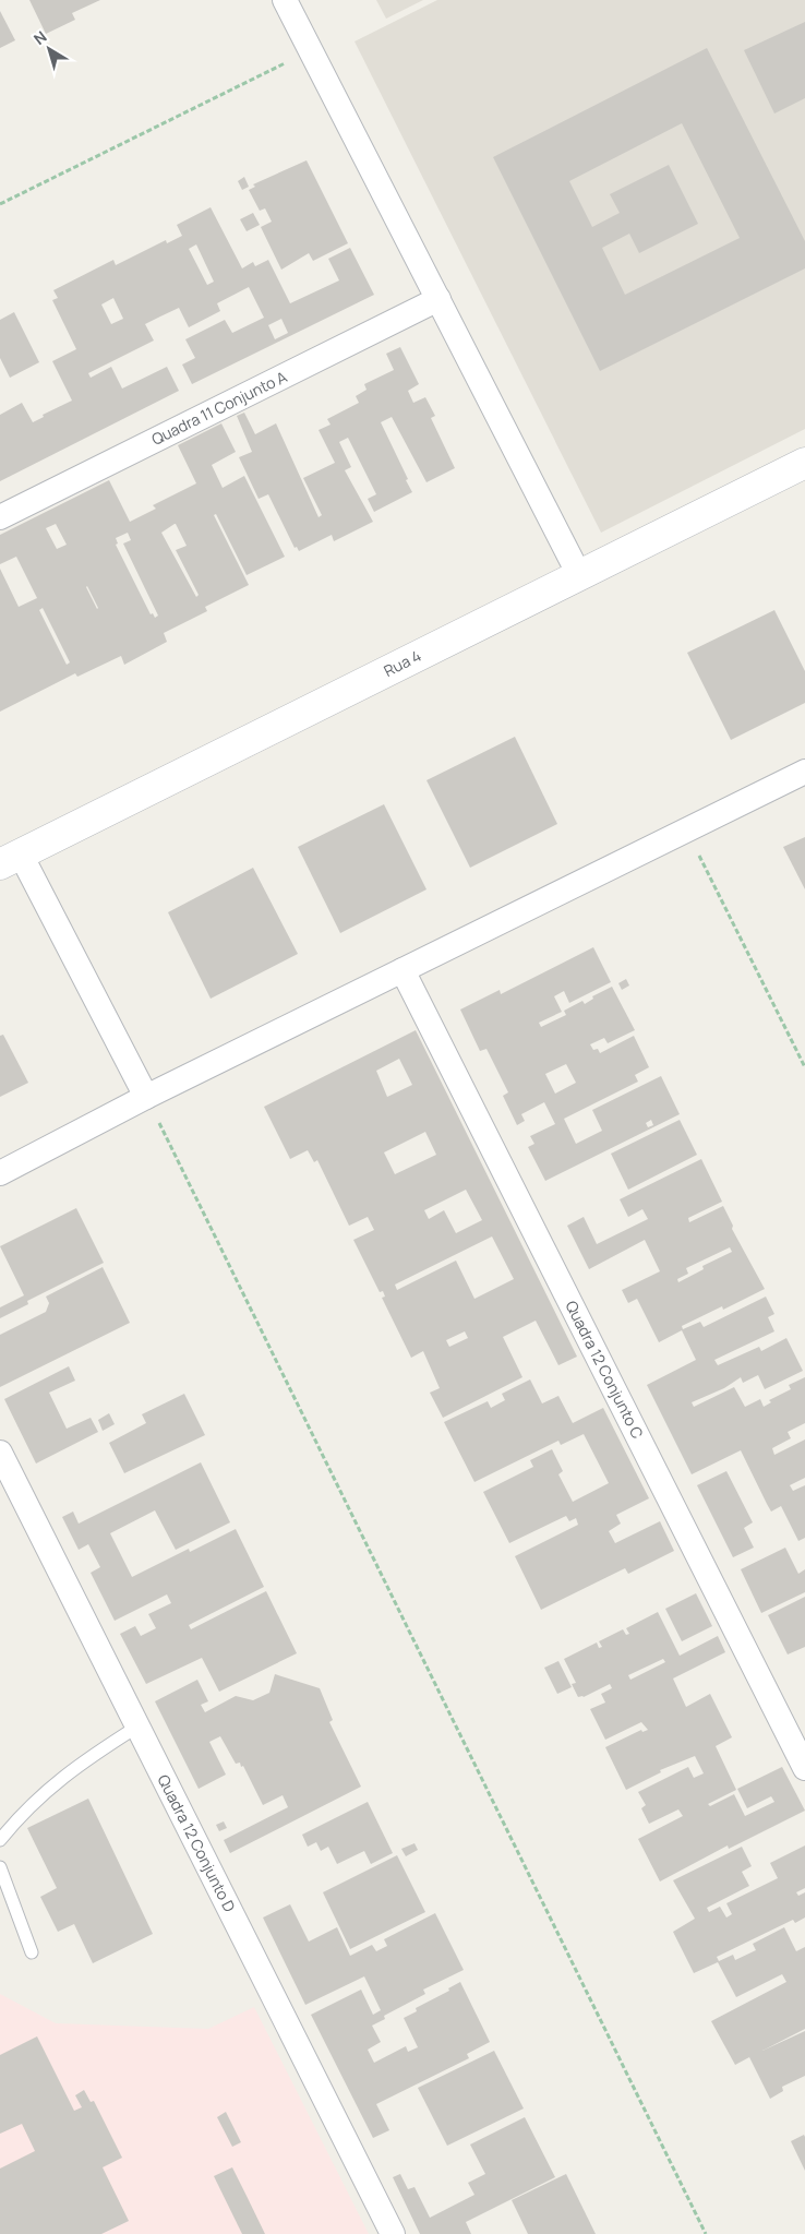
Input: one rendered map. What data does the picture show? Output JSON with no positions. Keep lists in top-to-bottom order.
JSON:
{
  "streets": {
    "street": [
      "Quadra 11 Conjunto A",
      "Rua 4",
      "Quadra 12 Conjunto C",
      "Quadra 12 Conjunto D"
    ]
  },
  "north": "top left"
}
